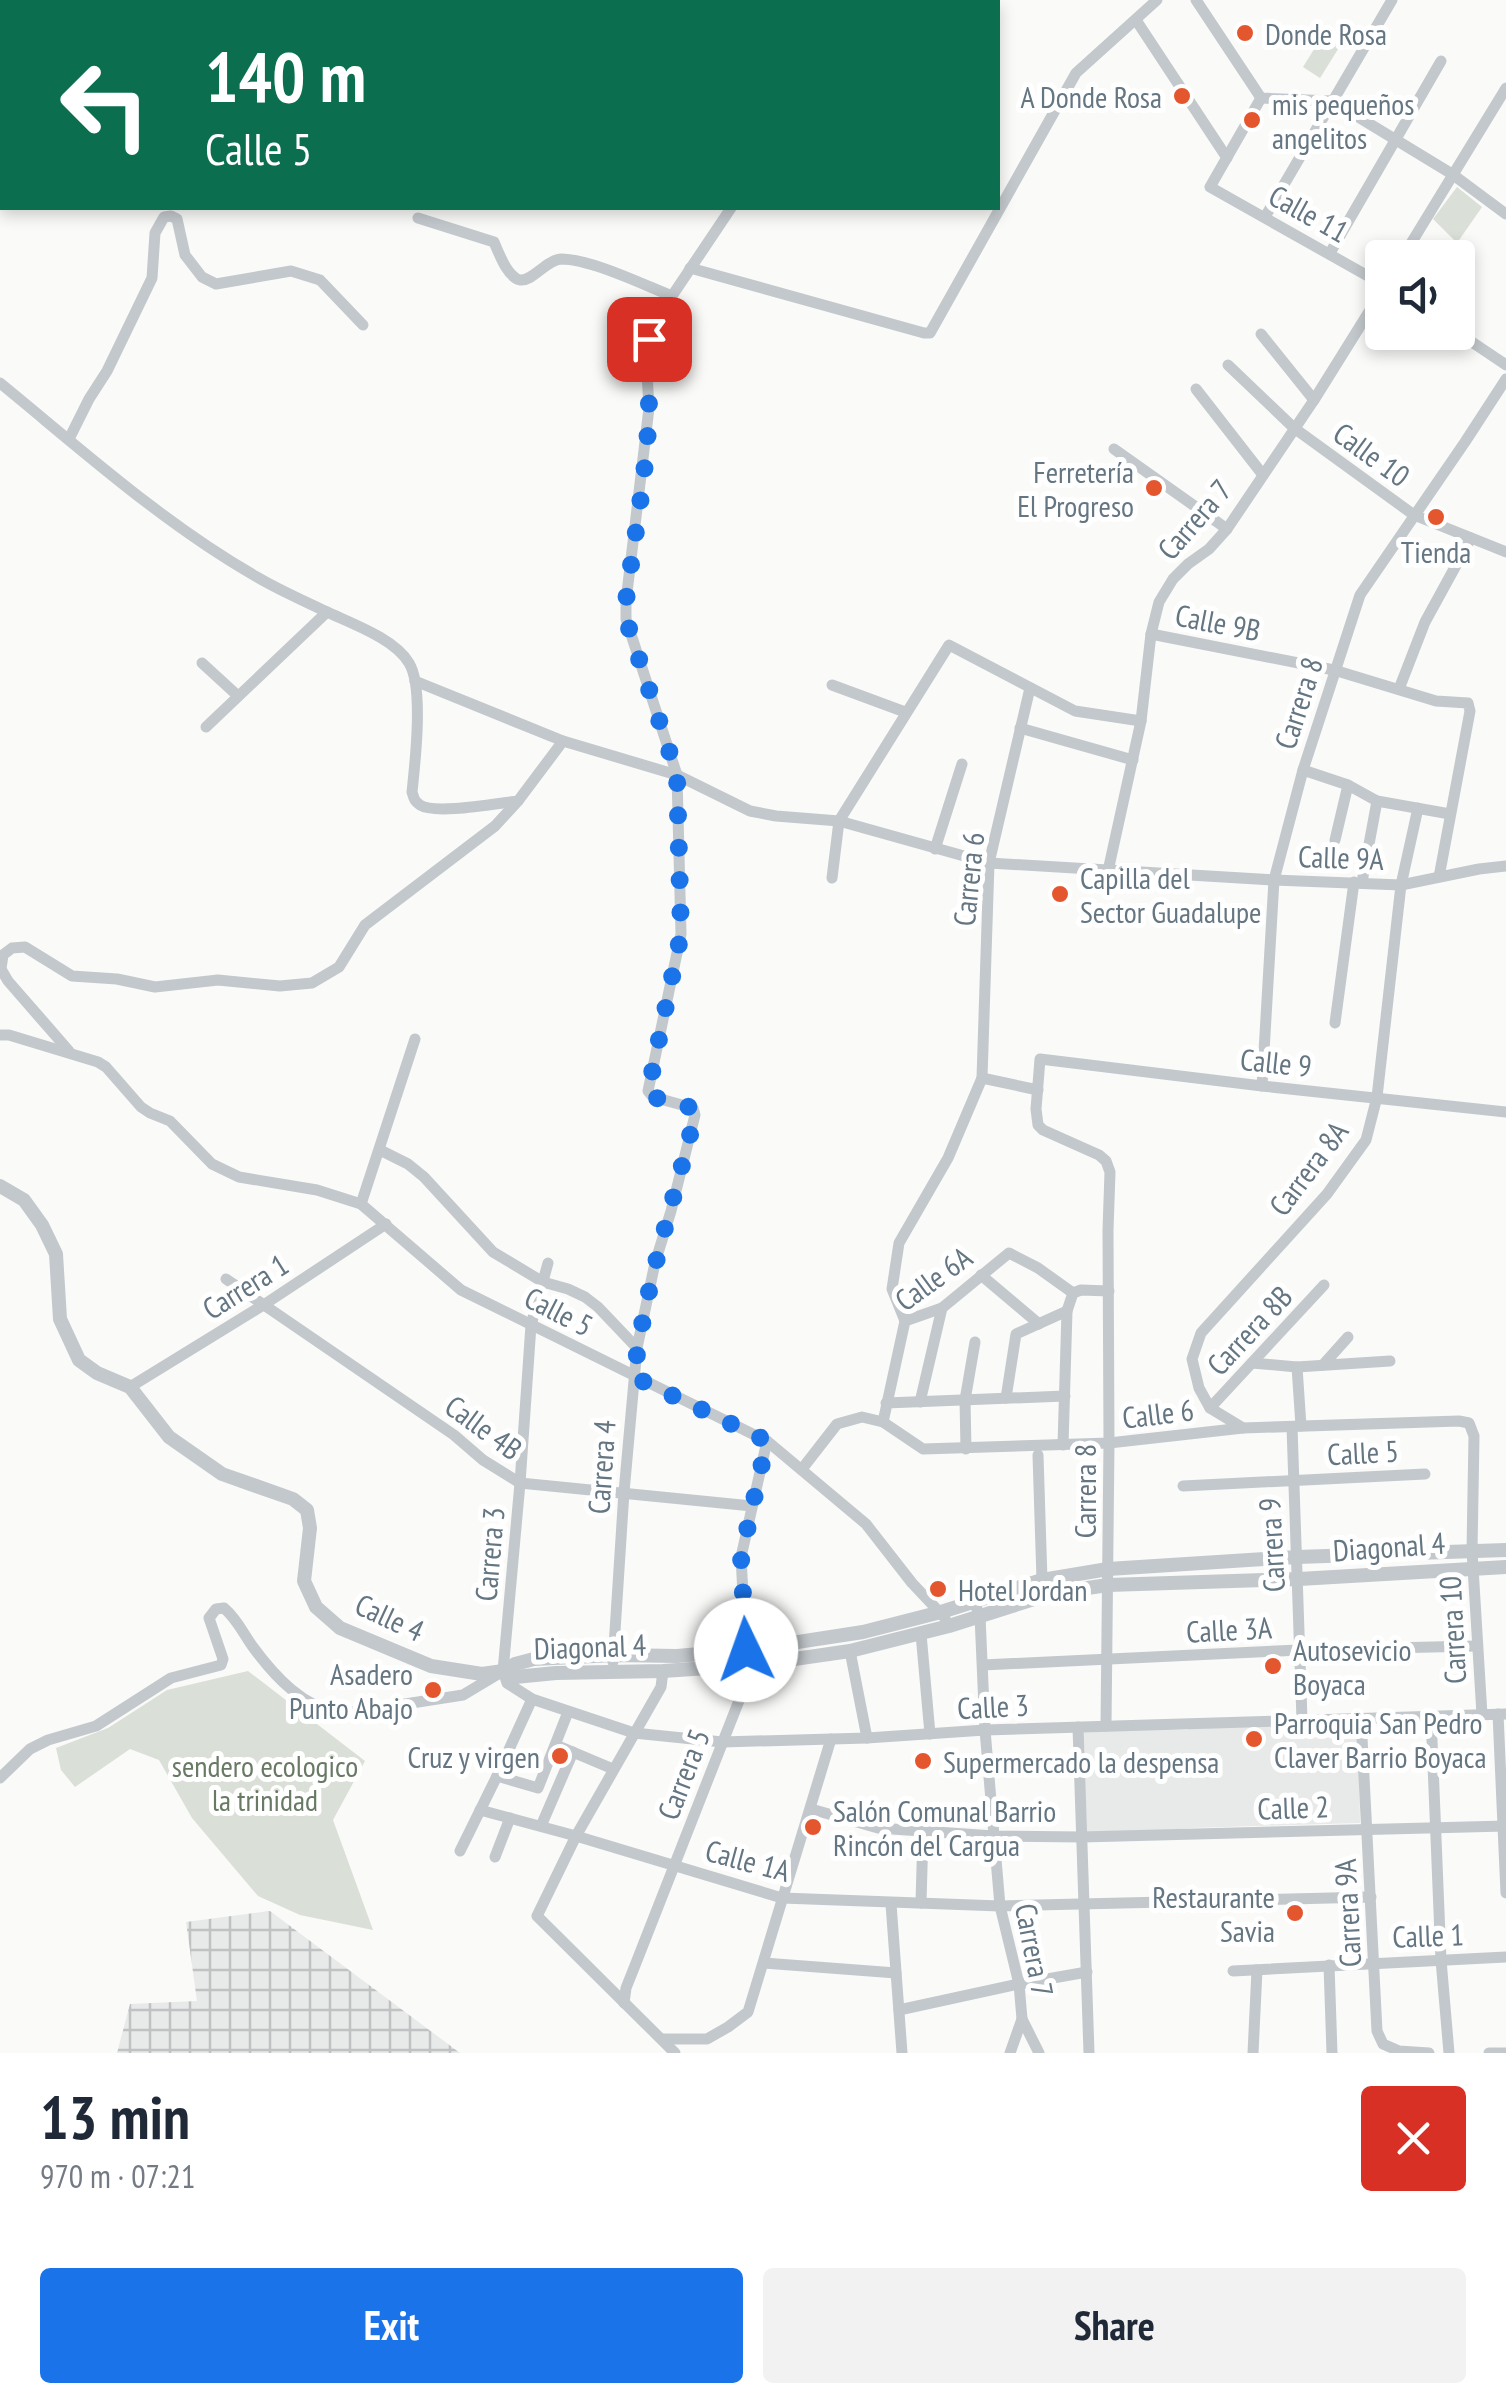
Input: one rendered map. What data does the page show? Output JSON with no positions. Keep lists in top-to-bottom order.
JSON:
{
  "streets": {
    "street": [
      "Calle 11",
      "Calle 10",
      "Carrera 7",
      "Calle 9B",
      "Carrera 8",
      "Calle 9A",
      "Carrera 6",
      "Calle 9",
      "Carrera 8A",
      "Calle 6A",
      "Carrera 1",
      "Calle 5",
      "Carrera 8B",
      "Calle 6",
      "Calle 4B",
      "Carrera 4",
      "Carrera 9",
      "Diagonal 4",
      "Carrera 3",
      "Calle 4",
      "Calle 3A",
      "Carrera 10",
      "Calle 3",
      "Carrera 5",
      "Calle 2",
      "Calle 1A",
      "Carrera 9A",
      "Calle 1"
    ]
  },
  "crossings": [
    ["Calle 10", "Carrera 7"],
    ["Calle 10", "Carrera 8"],
    ["Carrera 7", "Calle 9B"],
    ["Carrera 7", "Calle 9A"],
    ["Carrera 7", "Diagonal 4"],
    ["Carrera 7", "Calle 3A"],
    ["Carrera 7", "Calle 3"],
    ["Carrera 7", "Calle 1A"],
    ["Calle 9B", "Carrera 8"],
    ["Calle 9B", "Calle 9A"],
    ["Carrera 8", "Calle 9A"],
    ["Carrera 8", "Calle 9"],
    ["Carrera 8", "Calle 6"],
    ["Carrera 8", "Diagonal 4"],
    ["Carrera 8", "Calle 3A"],
    ["Carrera 8", "Calle 3"],
    ["Calle 9A", "Carrera 6"],
    ["Calle 9A", "Carrera 8A"],
    ["Calle 9A", "Carrera 4"],
    ["Calle 9", "Carrera 8A"],
    ["Carrera 8A", "Carrera 8B"],
    ["Calle 6A", "Calle 6"],
    ["Carrera 1", "Calle 5"],
    ["Carrera 1", "Calle 4B"],
    ["Carrera 1", "Calle 4"],
    ["Calle 5", "Calle 6"],
    ["Calle 5", "Carrera 4"],
    ["Calle 5", "Carrera 9"],
    ["Calle 5", "Diagonal 4"],
    ["Calle 5", "Carrera 3"],
    ["Calle 6", "Carrera 9"],
    ["Calle 6", "Carrera 10"],
    ["Calle 4B", "Carrera 4"],
    ["Calle 4B", "Carrera 3"],
    ["Carrera 4", "Diagonal 4"],
    ["Carrera 9", "Diagonal 4"],
    ["Carrera 9", "Calle 3A"],
    ["Carrera 9", "Calle 3"],
    ["Diagonal 4", "Carrera 3"],
    ["Diagonal 4", "Calle 4"],
    ["Diagonal 4", "Carrera 10"],
    ["Diagonal 4", "Calle 3"],
    ["Diagonal 4", "Carrera 5"],
    ["Carrera 3", "Calle 4"],
    ["Carrera 3", "Calle 3"],
    ["Calle 4", "Calle 3"],
    ["Calle 3A", "Carrera 10"],
    ["Carrera 10", "Calle 3"],
    ["Carrera 10", "Calle 2"],
    ["Calle 3", "Carrera 5"],
    ["Calle 3", "Carrera 9A"],
    ["Carrera 5", "Calle 1A"],
    ["Calle 2", "Carrera 9A"],
    ["Calle 1A", "Carrera 9A"],
    ["Carrera 9A", "Calle 1"]
  ],
  "parks": ["sendero ecologico la trinidad"],
  "places": [
    "Donde Rosa",
    "A Donde Rosa",
    "mis pequeños angelitos",
    "Ferretería El Progreso",
    "Tienda",
    "Capilla del Sector Guadalupe",
    "Hotel Jordan",
    "Autosevicio Boyaca",
    "Asadero Punto Abajo",
    "Parroquia San Pedro Claver Barrio Boyaca",
    "Cruz y virgen",
    "Supermercado la despensa",
    "Salón Comunal Barrio Rincón del Cargua",
    "Restaurante Savia"
  ],
  "page": {
    "turn": ["140 m", "Calle 5"],
    "heading": ["13 min", "970 m · 07:21"],
    "buttons": ["Exit", "Share"]
  }
}
